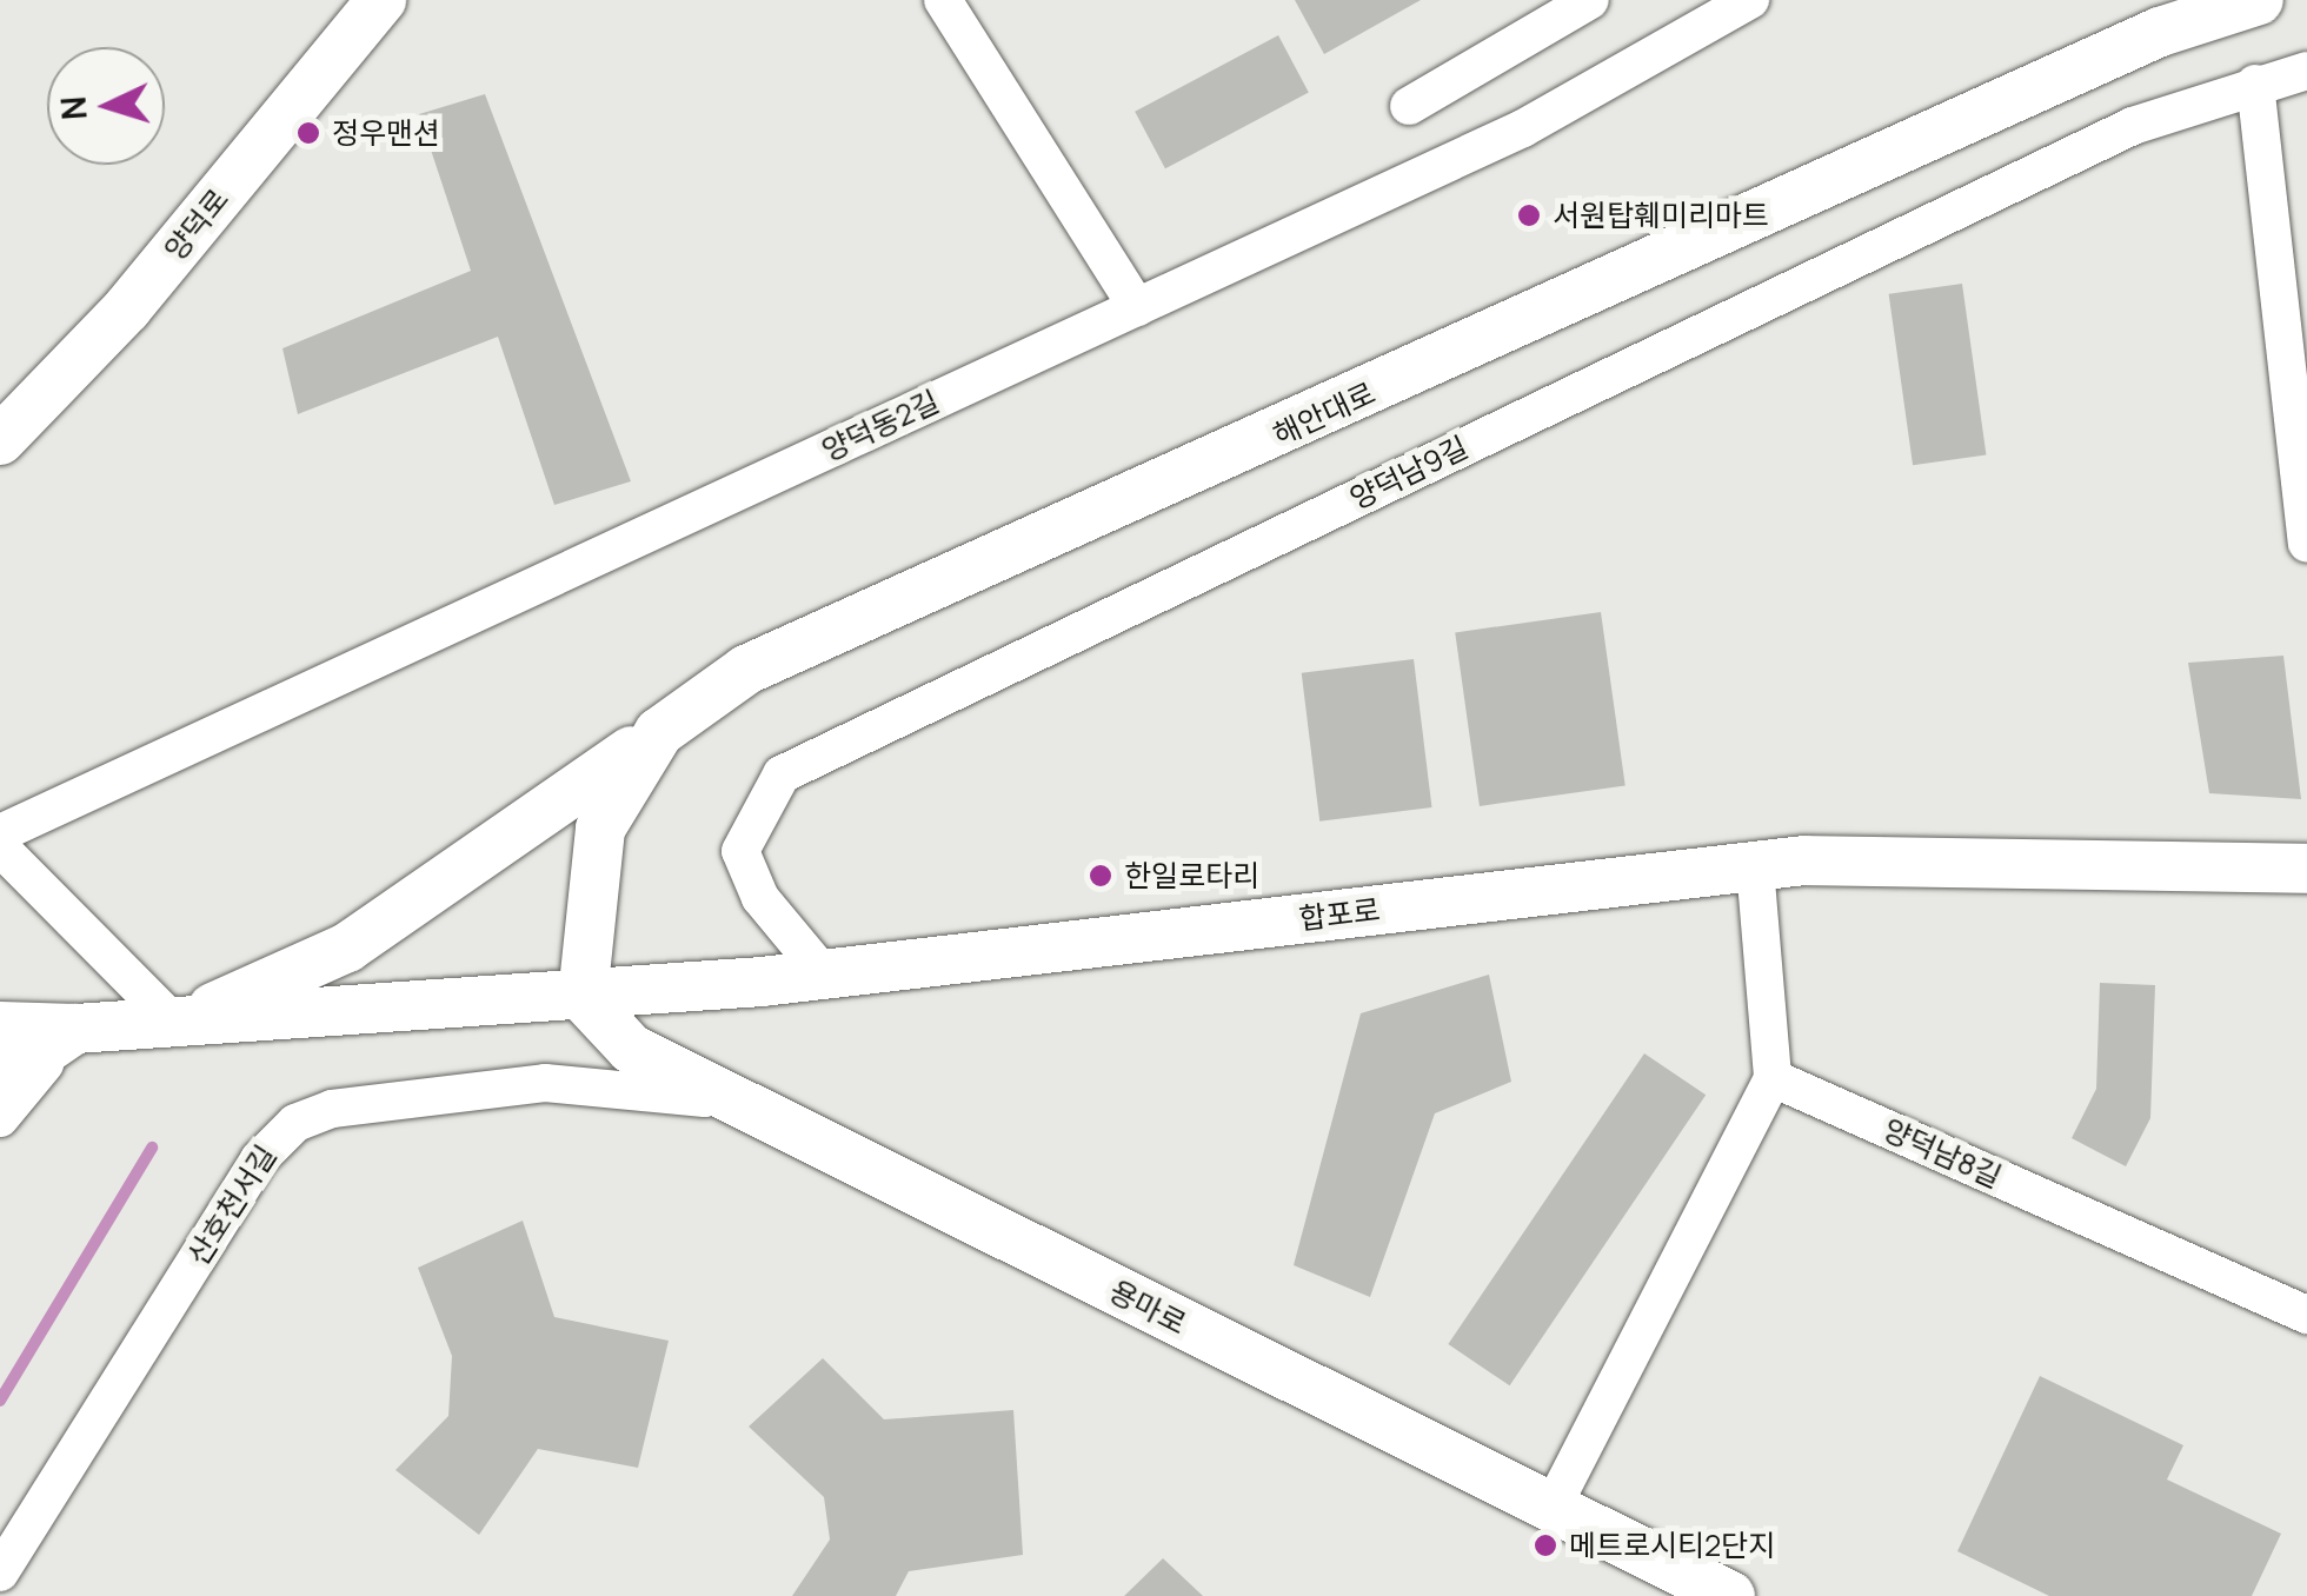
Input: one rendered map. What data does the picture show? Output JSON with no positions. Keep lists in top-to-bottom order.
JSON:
{
  "streets": {
    "main road": [
      "양덕로",
      "해안대로",
      "합포로",
      "용마로"
    ],
    "street": [
      "양덕동2길",
      "양덕남9길",
      "양덕남8길",
      "산호천서길"
    ]
  },
  "crossings": [
    ["해안대로", "합포로"],
    ["해안대로", "용마로"],
    ["양덕남9길", "합포로"],
    ["합포로", "용마로"],
    ["산호천서길", "용마로"]
  ],
  "places": [
    "정우맨션",
    "서원탑훼미리마트",
    "한일로타리",
    "메트로시티2단지"
  ],
  "north": "left"
}
